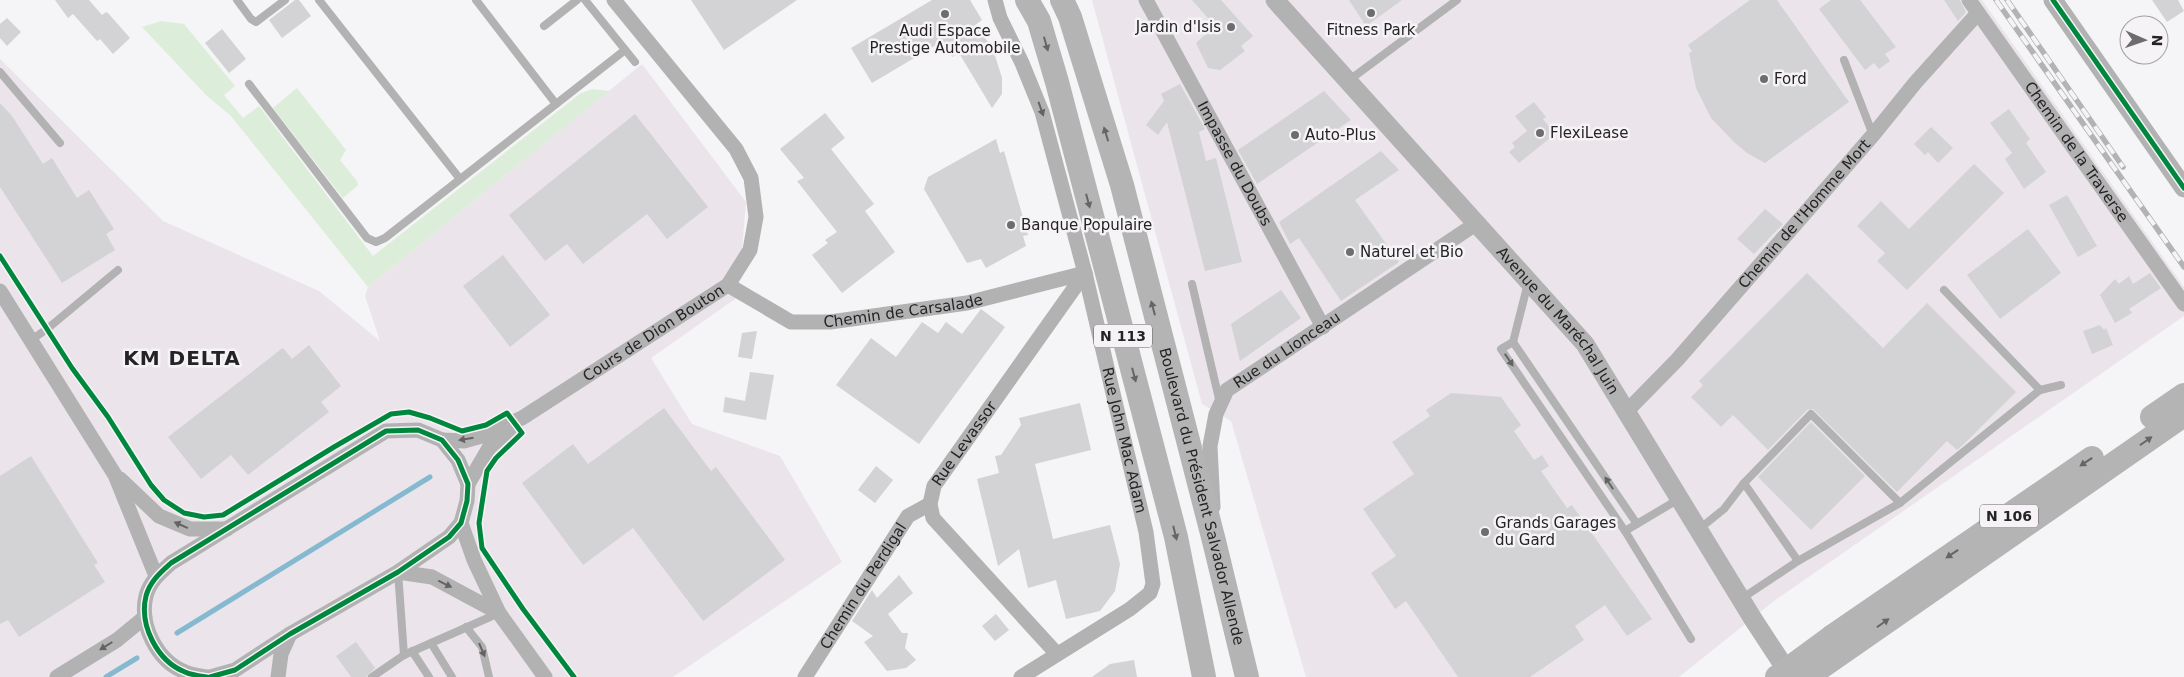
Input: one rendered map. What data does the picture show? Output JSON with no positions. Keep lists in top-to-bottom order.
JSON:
{
  "streets": {
    "main road": ["N 113", "Boulevard du Président Salvador Allende", "N 106"],
    "street": [
      "Chemin de la Traverse",
      "Impasse du Doubs",
      "Chemin de l'Homme Mort",
      "Chemin de Carsalade",
      "Avenue du Maréchal Juin",
      "Cours de Dion Bouton",
      "Rue du Lionceau",
      "Rue John Mac Adam",
      "Rue Levassor",
      "Chemin du Perdigal"
    ]
  },
  "crossings": [
    ["Chemin de la Traverse", "Chemin de l'Homme Mort"],
    ["Impasse du Doubs", "Rue du Lionceau"],
    ["Chemin de l'Homme Mort", "Avenue du Maréchal Juin"],
    ["Chemin de Carsalade", "Cours de Dion Bouton"],
    ["Chemin de Carsalade", "Rue John Mac Adam"],
    ["Chemin de Carsalade", "Rue Levassor"],
    ["Avenue du Maréchal Juin", "Rue du Lionceau"],
    ["Rue du Lionceau", "Boulevard du Président Salvador Allende"],
    ["Rue John Mac Adam", "Rue Levassor"],
    ["Rue Levassor", "Chemin du Perdigal"]
  ],
  "one_way": ["Rue John Mac Adam"],
  "districts": ["KM DELTA"],
  "places": [
    "Fitness Park",
    "Audi Espace Prestige Automobile",
    "Jardin d'Isis",
    "Ford",
    "FlexiLease",
    "Auto-Plus",
    "Banque Populaire",
    "Naturel et Bio",
    "Grands Garages du Gard"
  ],
  "north": "right"
}
